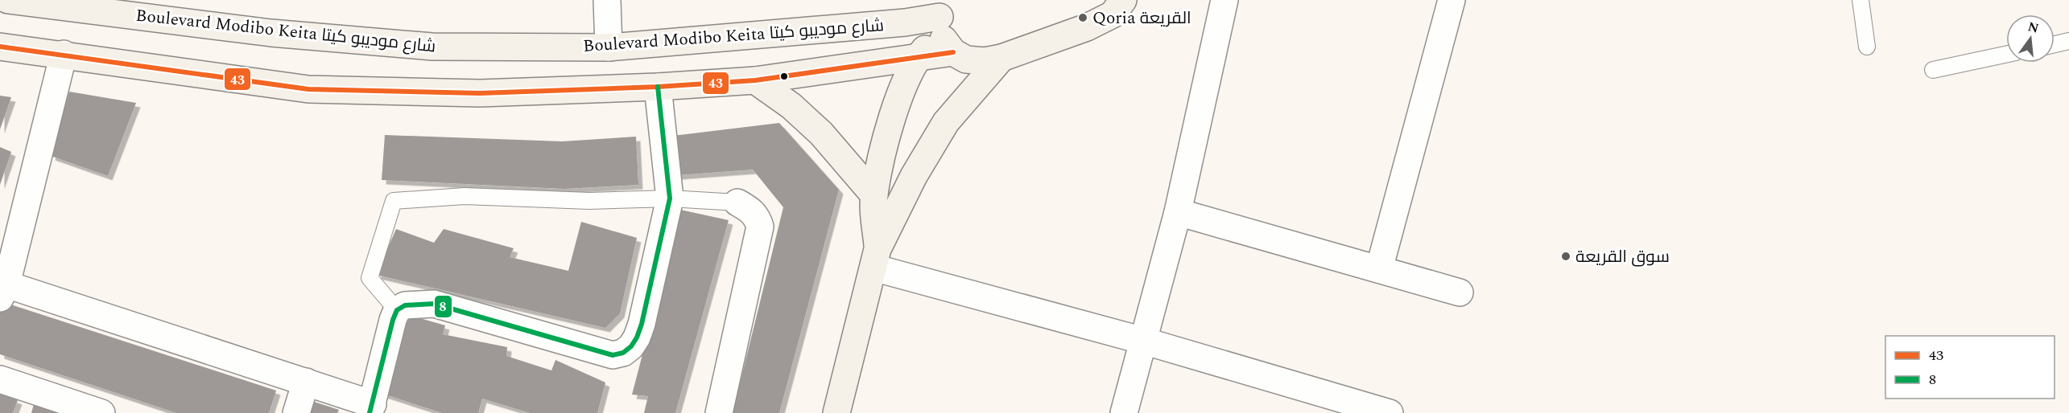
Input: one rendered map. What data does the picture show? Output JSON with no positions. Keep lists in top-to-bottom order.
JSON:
{
  "streets": {
    "main road": ["Boulevard Modibo Keita شارع موديبو كيتا"]
  },
  "places": ["Qoria القريعة", "سوق القريعة"],
  "lines": ["transit line 43", "transit line 8"],
  "legend": ["43", "8"],
  "north": "top"
}
